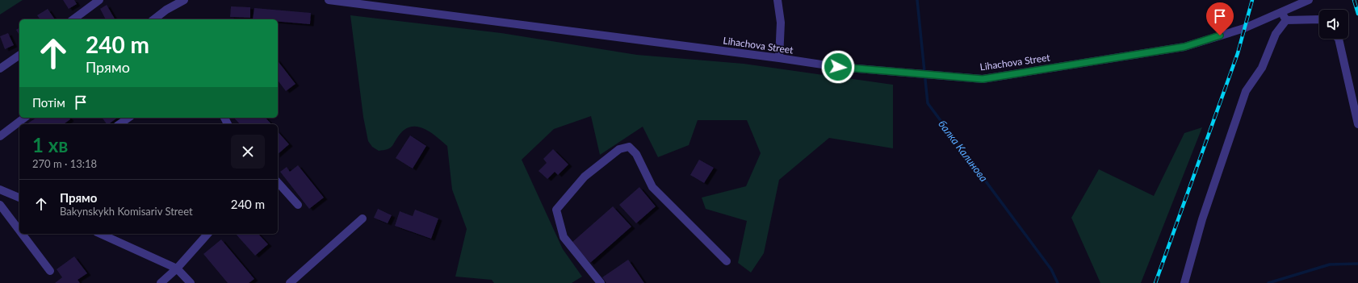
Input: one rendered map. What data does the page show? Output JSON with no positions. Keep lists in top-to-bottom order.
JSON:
{
  "streets": {
    "street": ["Lihachova Street"]
  },
  "water": ["балка Калинова"],
  "page": {
    "turn": ["240 m", "Прямо"],
    "then": "Потім",
    "heading": ["1 хв", "270 m · 13:18"],
    "list": [
      {
        "name": "Прямо",
        "note": "Bakynskykh Komisariv Street",
        "value": "240 m"
      }
    ]
  }
}
